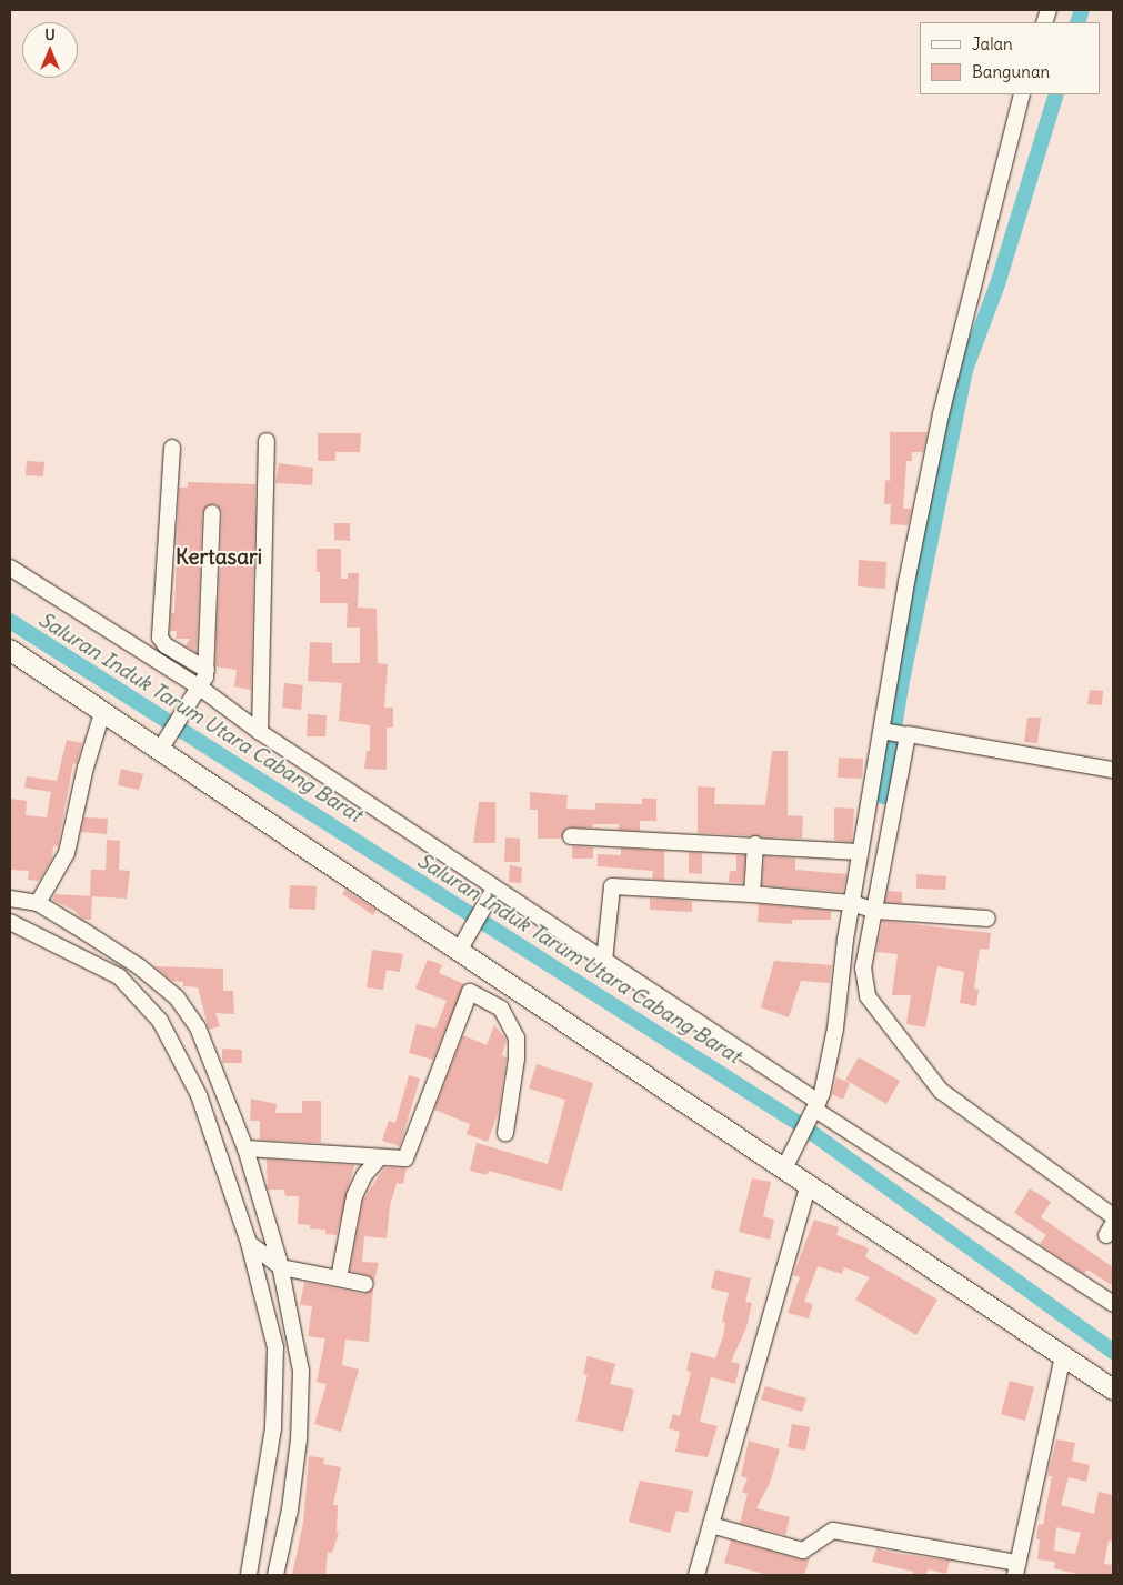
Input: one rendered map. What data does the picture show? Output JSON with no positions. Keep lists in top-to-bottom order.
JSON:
{
  "districts": ["Kertasari"],
  "water": ["Saluran Induk Tarum Utara Cabang Barat"],
  "legend": ["Jalan", "Bangunan"],
  "north": "top"
}
